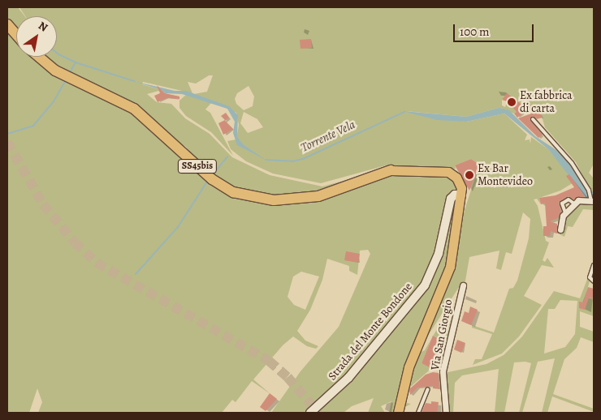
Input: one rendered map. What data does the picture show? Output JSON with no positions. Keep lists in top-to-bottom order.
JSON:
{
  "streets": {
    "highway": ["SS45bis"],
    "street": ["Strada del Monte Bondone", "Via San Giorgio"]
  },
  "crossings": [
    ["SS45bis", "Strada del Monte Bondone"]
  ],
  "water": ["Torrente Vela"],
  "places": ["Ex fabbrica di carta", "Ex Bar Montevideo"],
  "scale_bar": "100 m",
  "north": "top right"
}
